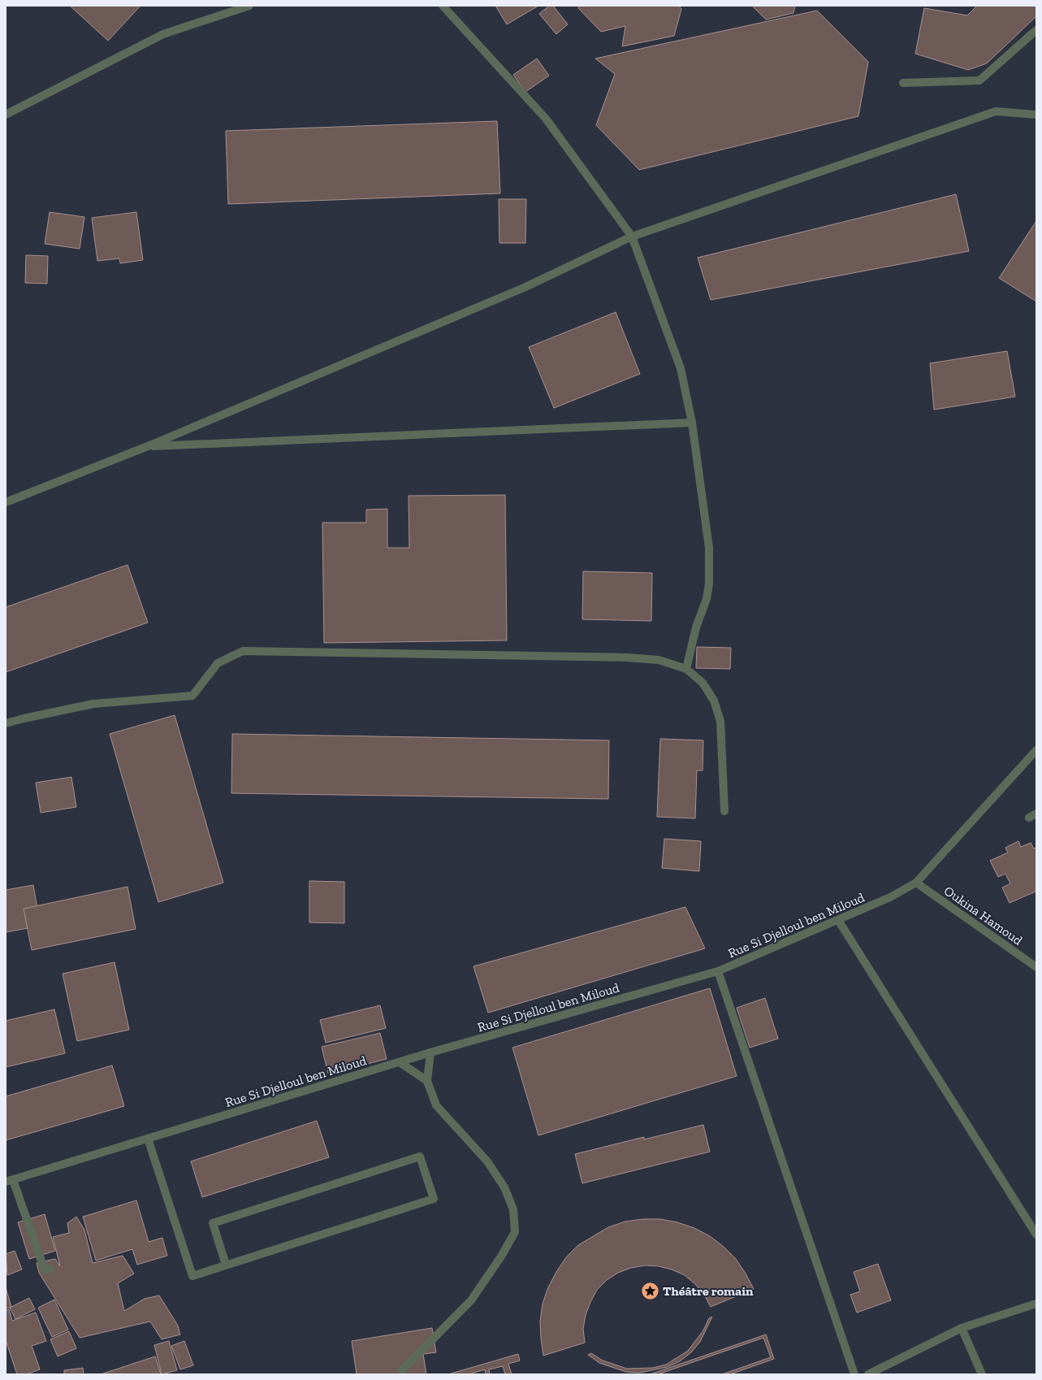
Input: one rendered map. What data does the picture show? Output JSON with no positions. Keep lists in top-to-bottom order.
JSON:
{
  "streets": {
    "street": ["Oukina Hamoud", "Rue Si Djelloul ben Miloud"]
  },
  "crossings": [
    ["Oukina Hamoud", "Rue Si Djelloul ben Miloud"]
  ],
  "places": {
    "place": ["Théâtre romain"]
  }
}
